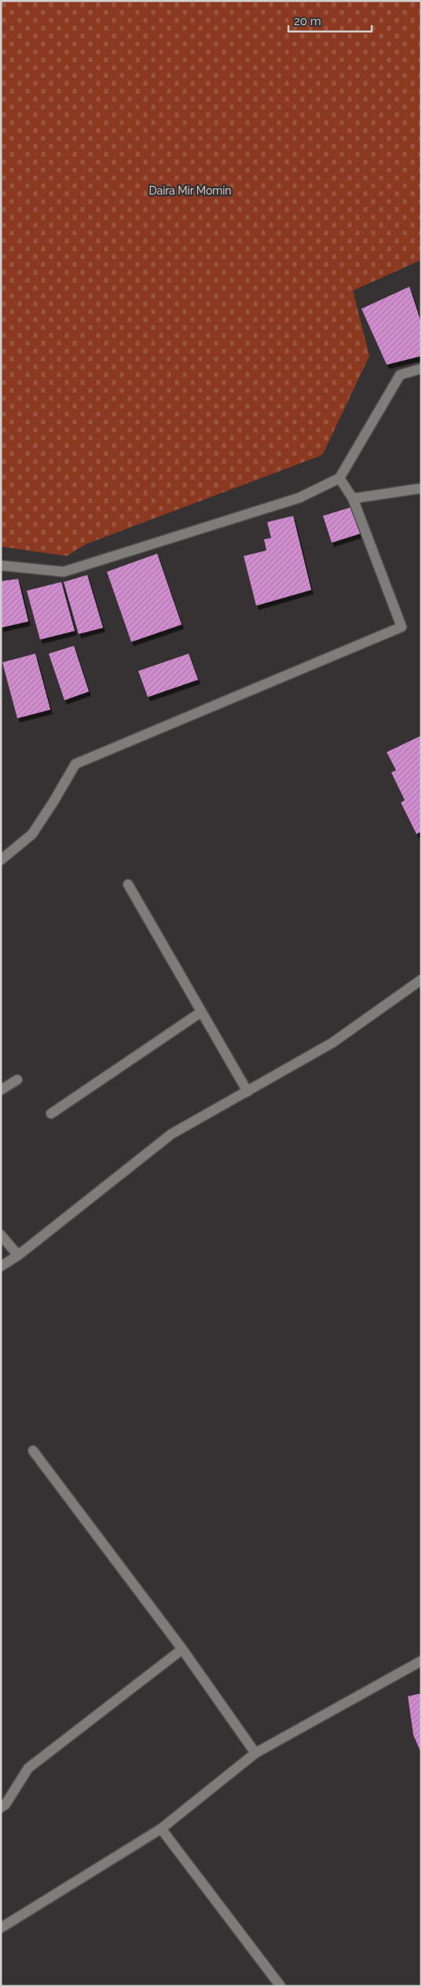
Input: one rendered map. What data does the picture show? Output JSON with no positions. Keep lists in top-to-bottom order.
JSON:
{
  "parks": ["Daira Mir Momin"],
  "scale_bar": "20 m"
}
